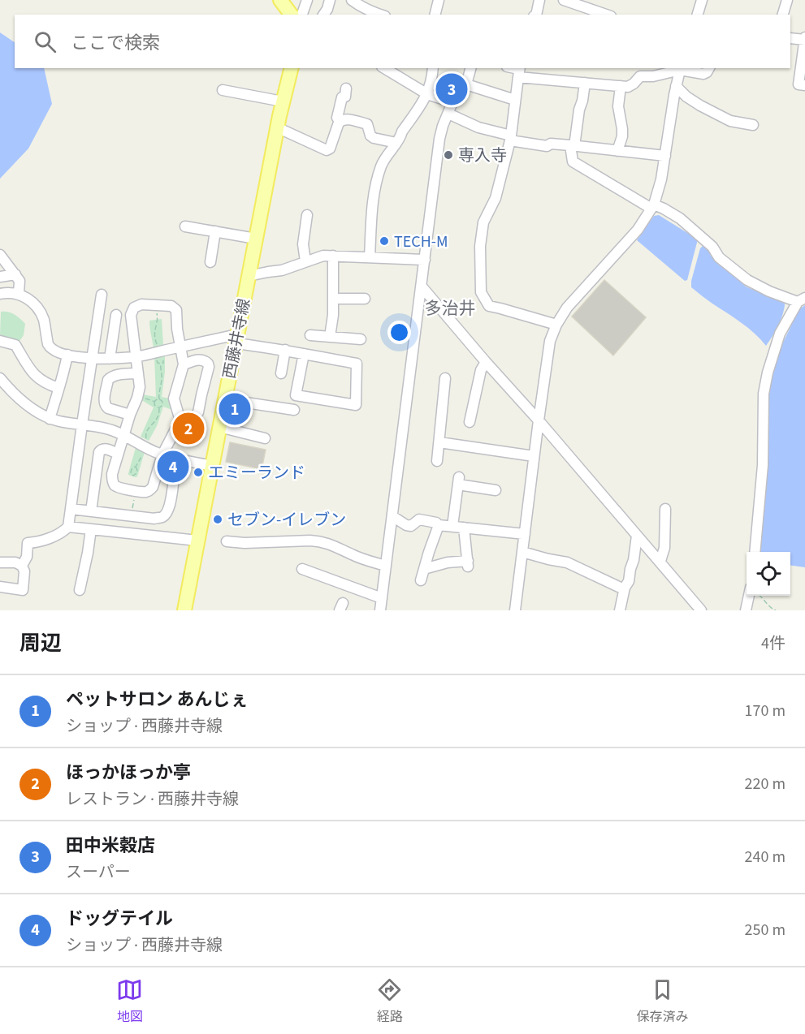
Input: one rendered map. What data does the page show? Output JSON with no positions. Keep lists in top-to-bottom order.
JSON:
{
  "streets": {
    "main road": ["西藤井寺線"]
  },
  "districts": ["多治井"],
  "places": [
    "専入寺",
    "TECH-M",
    "エミーランド",
    "セブン-イレブン"
  ],
  "page": {
    "search": "ここで検索",
    "pins": [
      "3",
      "1",
      "2",
      "4"
    ],
    "heading": ["周辺", "4件"],
    "list": [
      {
        "mark": "1",
        "name": "ペットサロン あんじぇ",
        "note": "ショップ · 西藤井寺線",
        "value": "170 m"
      },
      {
        "mark": "2",
        "name": "ほっかほっか亭",
        "note": "レストラン · 西藤井寺線",
        "value": "220 m"
      },
      {
        "mark": "3",
        "name": "田中米穀店",
        "note": "スーパー",
        "value": "240 m"
      },
      {
        "mark": "4",
        "name": "ドッグテイル",
        "note": "ショップ · 西藤井寺線",
        "value": "250 m"
      }
    ],
    "nav": ["地図", "経路", "保存済み"]
  }
}
